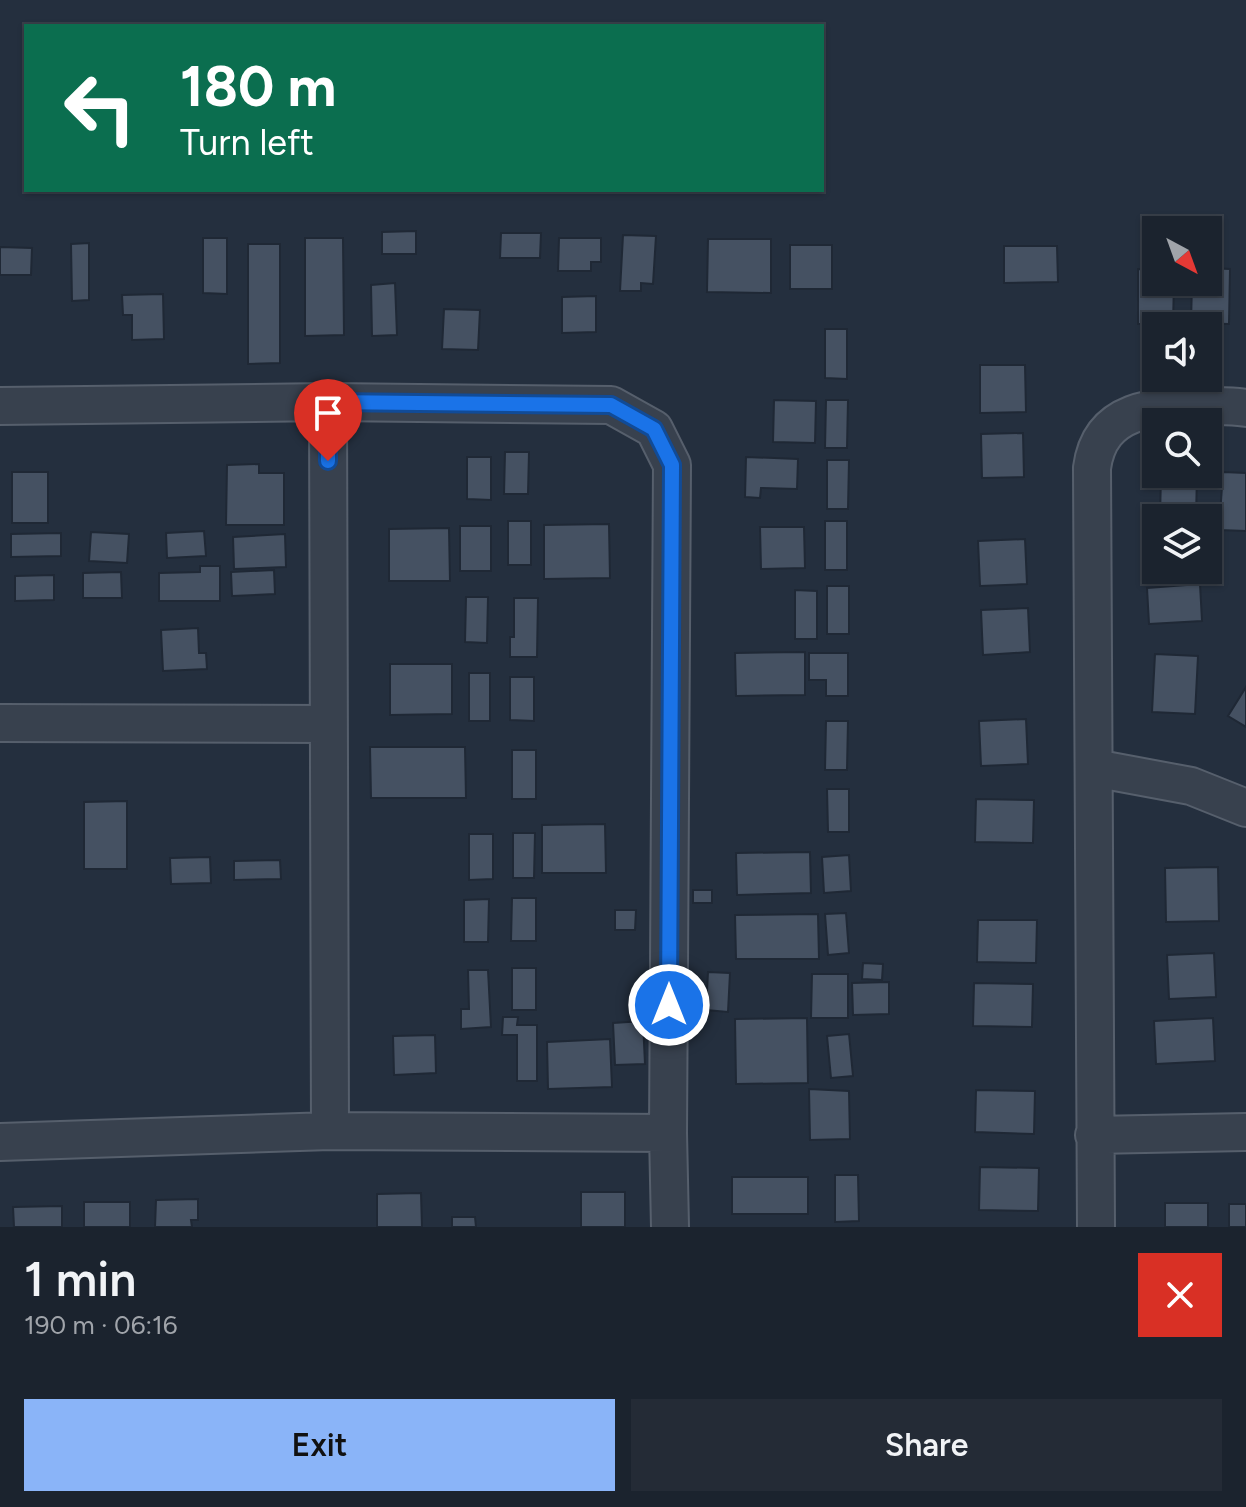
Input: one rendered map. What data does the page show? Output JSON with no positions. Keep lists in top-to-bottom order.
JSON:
{
  "north": "bottom right",
  "page": {
    "turn": ["180 m", "Turn left"],
    "heading": ["1 min", "190 m · 06:16"],
    "buttons": ["Exit", "Share"]
  }
}
